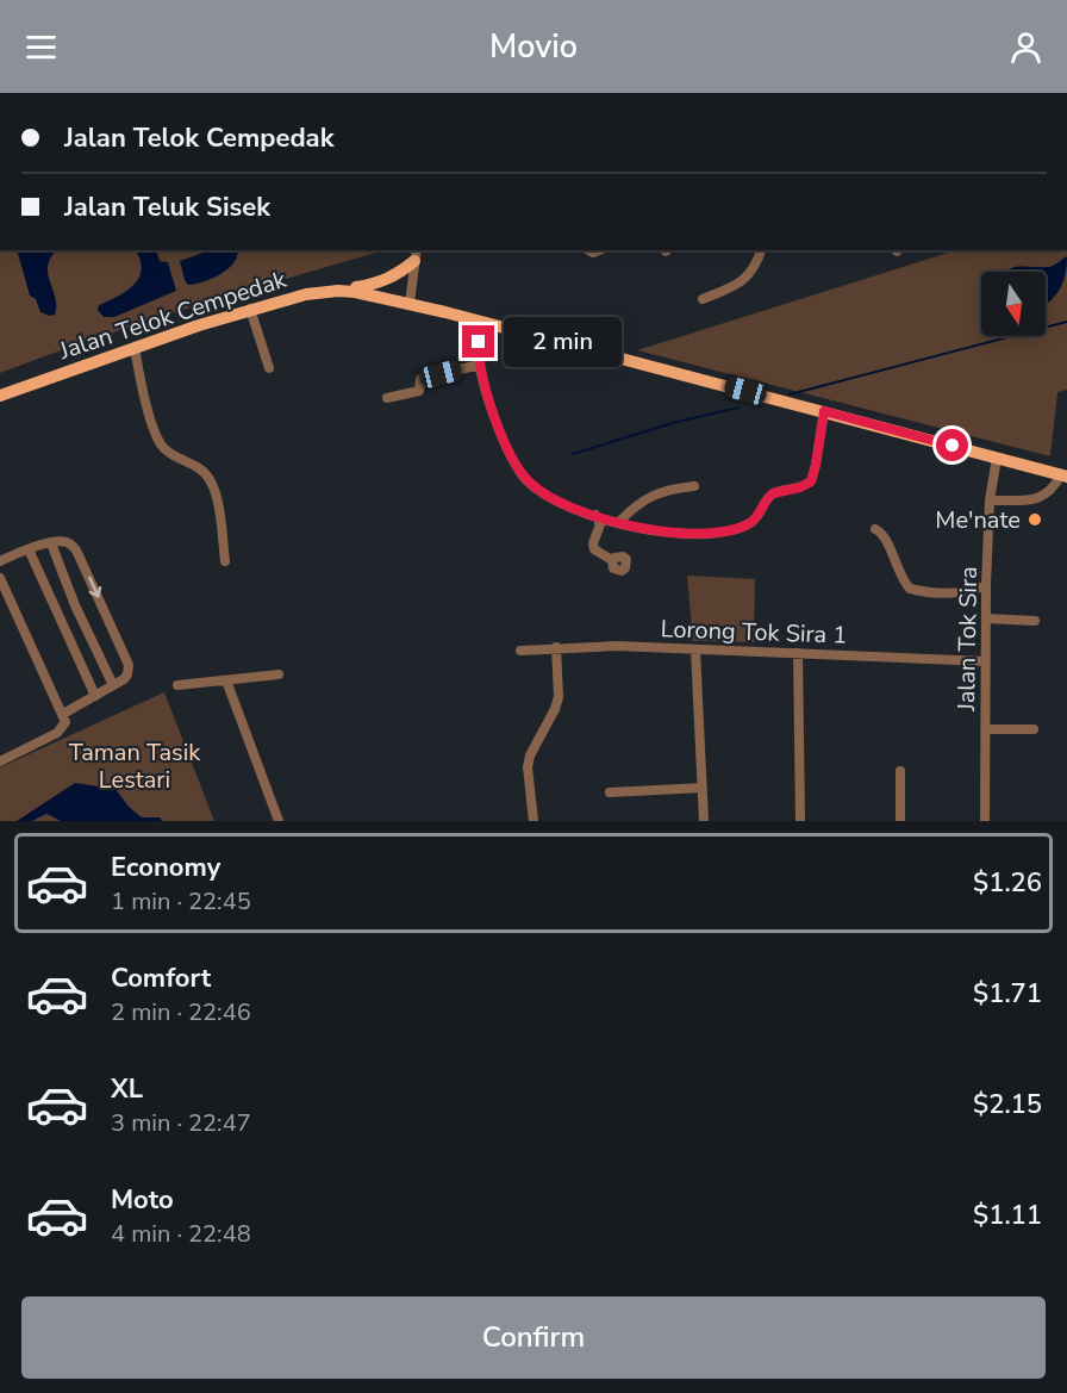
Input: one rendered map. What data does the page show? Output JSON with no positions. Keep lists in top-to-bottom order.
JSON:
{
  "streets": {
    "main road": ["Jalan Telok Cempedak"],
    "street": ["Lorong Tok Sira 1", "Jalan Tok Sira"]
  },
  "crossings": [
    ["Jalan Telok Cempedak", "Jalan Tok Sira"],
    ["Lorong Tok Sira 1", "Jalan Tok Sira"]
  ],
  "parks": ["Taman Tasik Lestari"],
  "places": ["Me'nate"],
  "north": "bottom",
  "page": {
    "header": "Movio",
    "banner": ["Jalan Telok Cempedak", "Jalan Teluk Sisek"],
    "bubble": "2 min",
    "list": [
      {
        "name": "Economy",
        "note": "1 min · 22:45",
        "value": "$1.26"
      },
      {
        "name": "Comfort",
        "note": "2 min · 22:46",
        "value": "$1.71"
      },
      {
        "name": "XL",
        "note": "3 min · 22:47",
        "value": "$2.15"
      },
      {
        "name": "Moto",
        "note": "4 min · 22:48",
        "value": "$1.11"
      }
    ],
    "buttons": "Confirm"
  }
}
